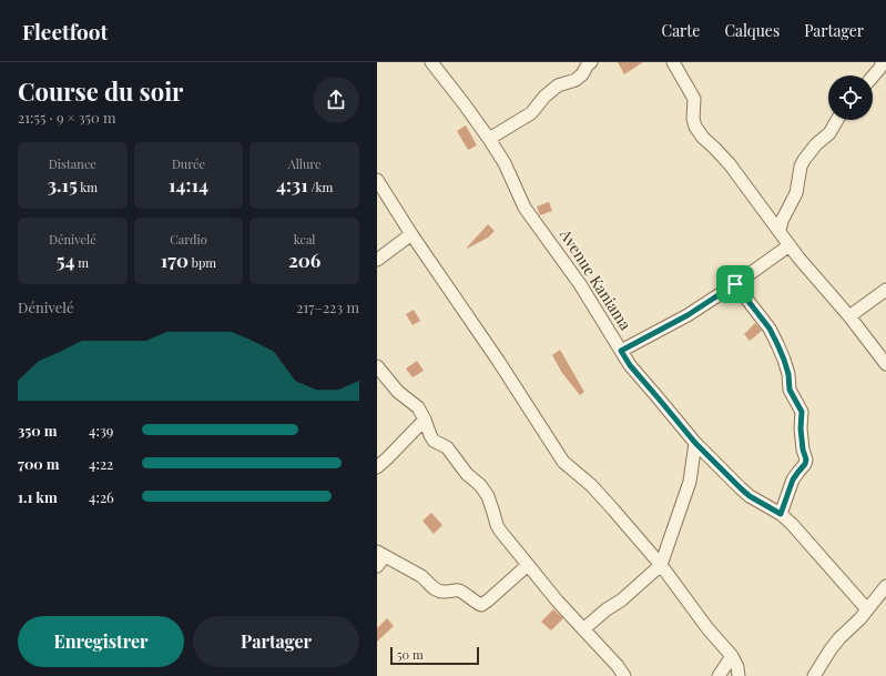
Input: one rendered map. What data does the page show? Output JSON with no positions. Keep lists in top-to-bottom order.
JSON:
{
  "streets": {
    "street": ["Avenue Kaniama"]
  },
  "scale_bar": "50 m",
  "page": {
    "header": "Fleetfoot",
    "nav": ["Carte", "Calques", "Partager"],
    "heading": ["Course du soir", "21:55 · 9 × 350 m"],
    "stats": [
      ["Distance", "3.15 km"],
      ["Durée", "14:14"],
      ["Allure", "4:31 /km"],
      ["Dénivelé", "54 m"],
      ["Cardio", "170 bpm"],
      ["kcal", "206"]
    ],
    "chart": ["Dénivelé", "217–223 m"],
    "list": [
      {
        "name": "350 m",
        "note": "4:39"
      },
      {
        "name": "700 m",
        "note": "4:22"
      },
      {
        "name": "1.1 km",
        "note": "4:26"
      }
    ],
    "buttons": ["Enregistrer", "Partager"],
    "scale": "50 m"
  }
}
